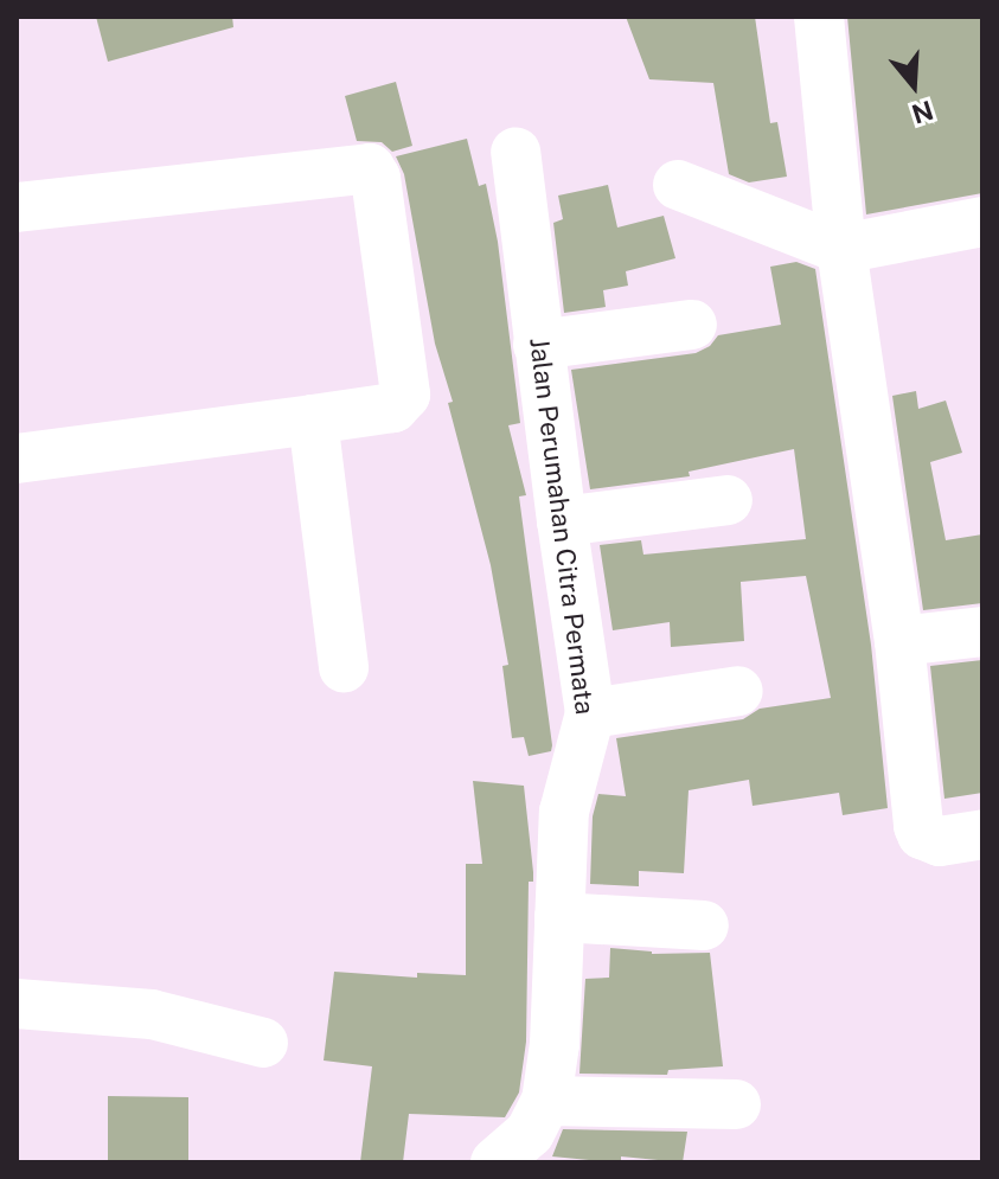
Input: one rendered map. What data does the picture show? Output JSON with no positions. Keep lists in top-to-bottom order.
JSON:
{
  "streets": {
    "street": ["Jalan Perumahan Citra Permata"]
  },
  "north": "bottom"
}
